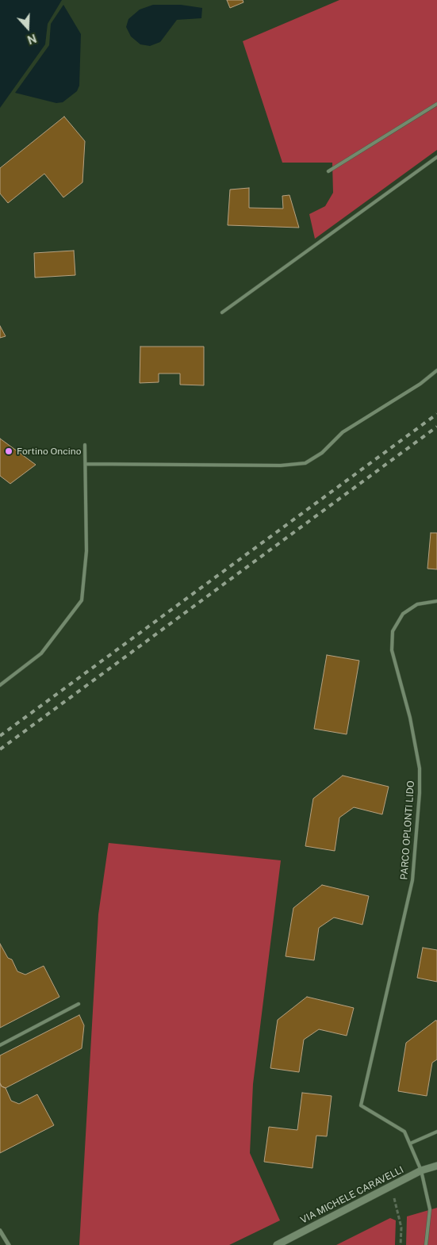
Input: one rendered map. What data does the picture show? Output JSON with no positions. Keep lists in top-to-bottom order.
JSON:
{
  "streets": {
    "street": ["VIA MICHELE CARAVELLI"],
    "lane": ["PARCO OPLONTI LIDO"]
  },
  "places": ["Fortino Oncino"],
  "north": "bottom"
}
